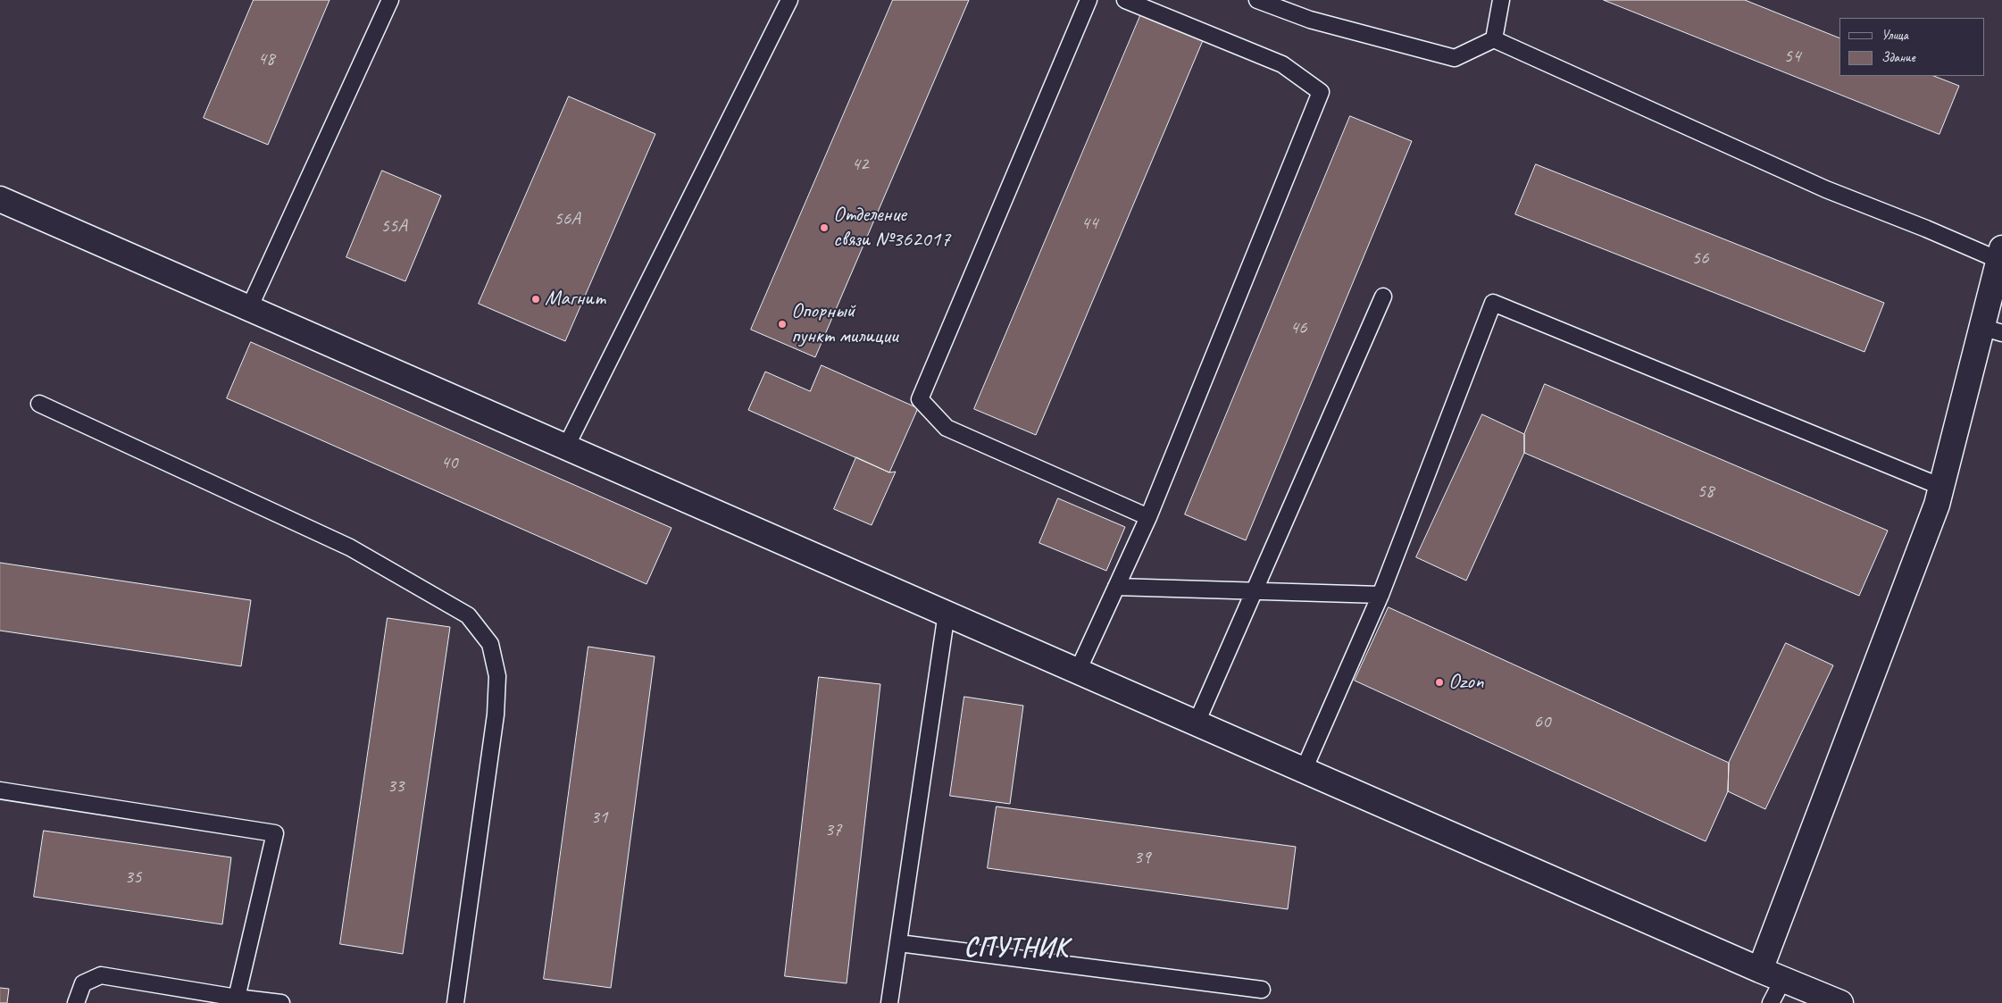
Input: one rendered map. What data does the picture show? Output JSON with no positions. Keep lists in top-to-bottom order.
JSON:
{
  "districts": ["СПУТНИК"],
  "places": [
    "Отделение связи №362017",
    "Магнит",
    "Опорный пункт милиции",
    "Ozon"
  ],
  "house_numbers": [
    "54",
    "48",
    "42",
    "56А",
    "44",
    "55А",
    "56",
    "46",
    "40",
    "58",
    "60",
    "33",
    "31",
    "37",
    "39",
    "35"
  ],
  "legend": ["Улица", "Здание"]
}
